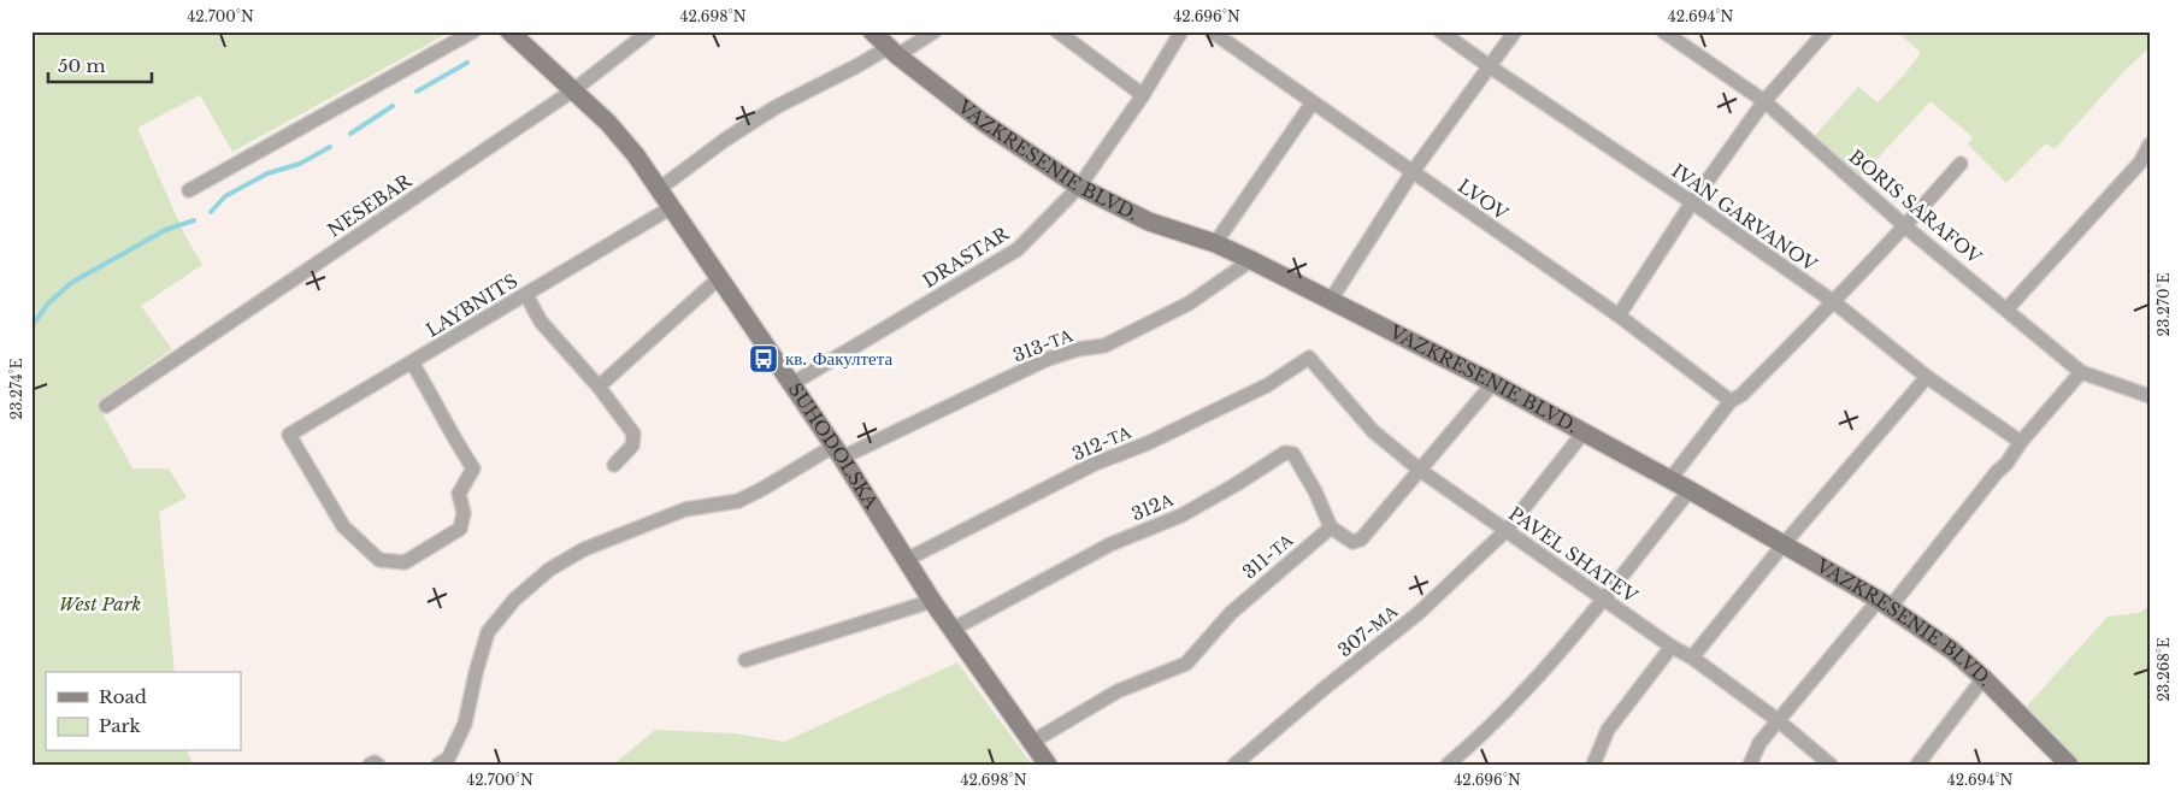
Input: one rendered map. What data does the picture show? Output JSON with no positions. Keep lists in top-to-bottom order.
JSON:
{
  "streets": {
    "street": [
      "VAZKRESENIE BLVD.",
      "LVOV",
      "NESEBAR",
      "BORIS SARAFOV",
      "IVAN GARVANOV",
      "DRASTAR",
      "LAYBNITS",
      "313-ТА",
      "312-ТА",
      "SUHODOLSKA",
      "312А",
      "PAVEL SHATEV",
      "311-ТА",
      "307-МА"
    ]
  },
  "crossings": [
    ["VAZKRESENIE BLVD.", "DRASTAR"],
    ["VAZKRESENIE BLVD.", "313-ТА"],
    ["VAZKRESENIE BLVD.", "307-МА"],
    ["NESEBAR", "SUHODOLSKA"],
    ["DRASTAR", "SUHODOLSKA"],
    ["LAYBNITS", "SUHODOLSKA"],
    ["313-ТА", "SUHODOLSKA"],
    ["312-ТА", "SUHODOLSKA"],
    ["312-ТА", "PAVEL SHATEV"],
    ["SUHODOLSKA", "312А"],
    ["SUHODOLSKA", "311-ТА"],
    ["312А", "311-ТА"],
    ["PAVEL SHATEV", "307-МА"]
  ],
  "parks": ["West Park"],
  "places": {
    "bus stop": ["кв. Факултета"]
  },
  "legend": ["Road", "Park"],
  "scale_bar": "50 m",
  "coordinates": [
    "42.700°N",
    "42.698°N",
    "42.696°N",
    "42.694°N",
    "23.270°E",
    "23.274°E",
    "23.268°E"
  ]
}
